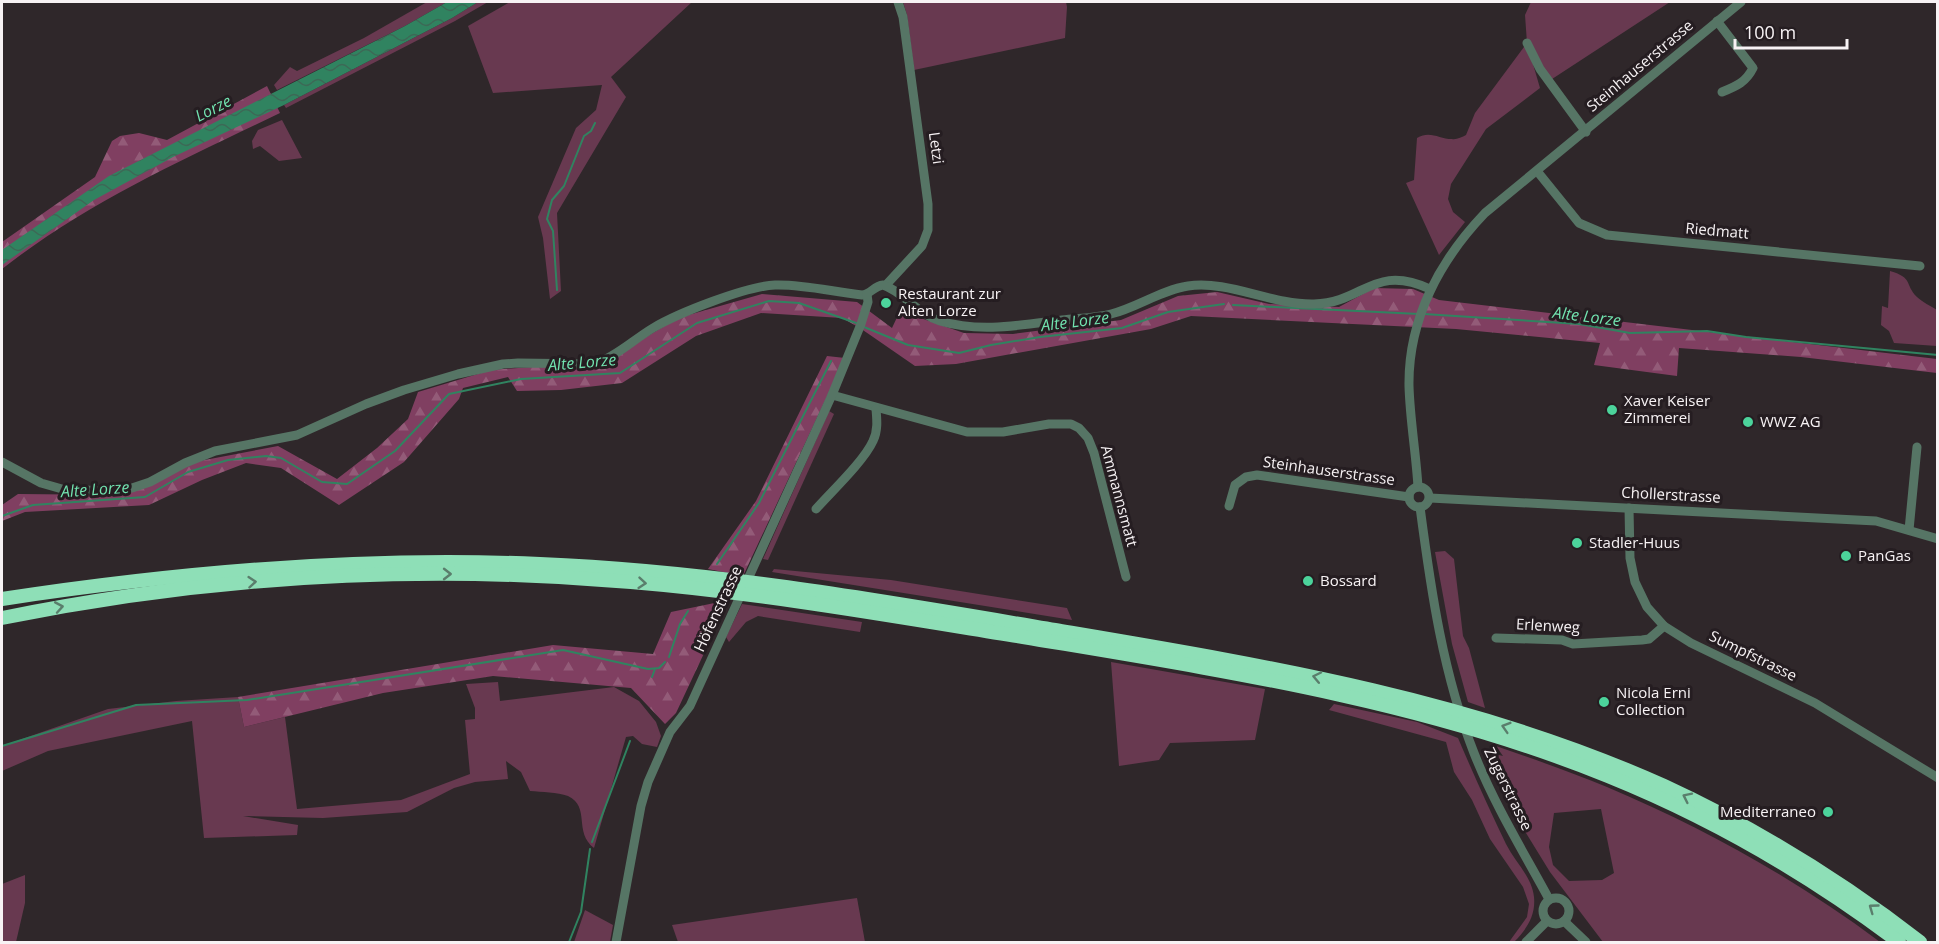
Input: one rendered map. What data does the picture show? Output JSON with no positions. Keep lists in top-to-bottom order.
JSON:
{
  "streets": {
    "street": [
      "Steinhauserstrasse",
      "Letzi",
      "Riedmatt",
      "Chollerstrasse",
      "Ammannsmatt",
      "Höfenstrasse",
      "Erlenweg",
      "Sumpfstrasse",
      "Zugerstrasse"
    ]
  },
  "crossings": [
    ["Steinhauserstrasse", "Riedmatt"],
    ["Steinhauserstrasse", "Chollerstrasse"],
    ["Steinhauserstrasse", "Zugerstrasse"],
    ["Chollerstrasse", "Sumpfstrasse"],
    ["Chollerstrasse", "Zugerstrasse"],
    ["Ammannsmatt", "Höfenstrasse"],
    ["Erlenweg", "Sumpfstrasse"]
  ],
  "water": ["Lorze", "Alte Lorze"],
  "places": [
    "Restaurant zur Alten Lorze",
    "Xaver Keiser Zimmerei",
    "WWZ AG",
    "Stadler-Huus",
    "PanGas",
    "Bossard",
    "Nicola Erni Collection",
    "Mediterraneo"
  ],
  "scale_bar": "100 m"
}
